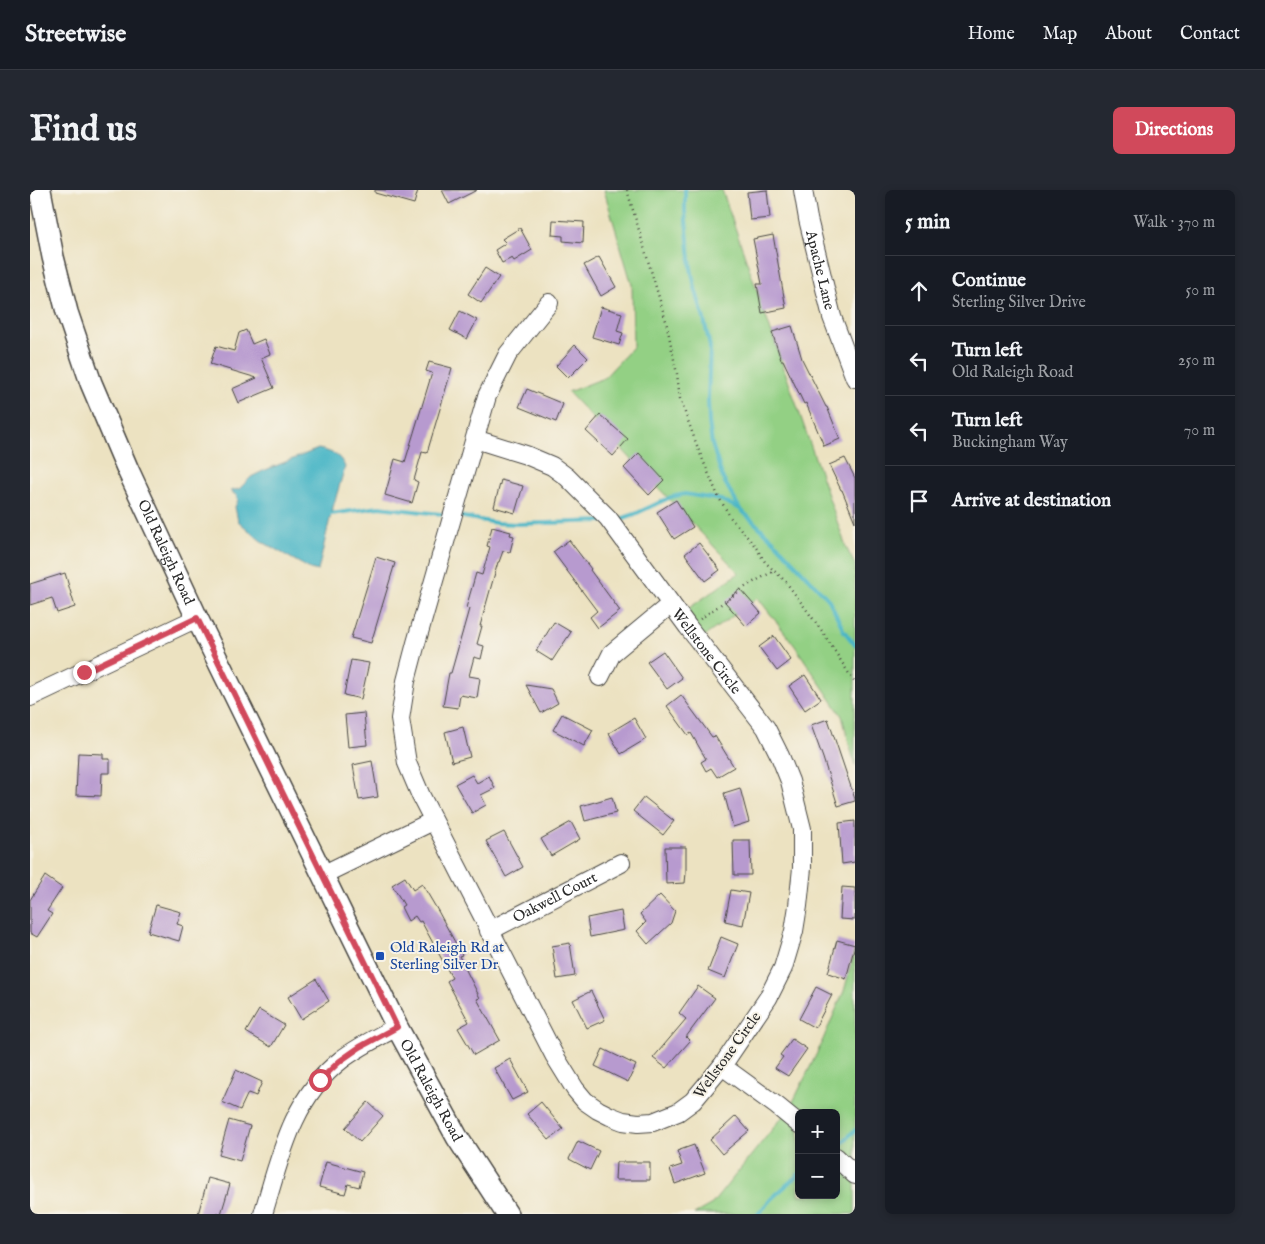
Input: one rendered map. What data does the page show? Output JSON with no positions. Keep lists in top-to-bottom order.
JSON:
{
  "streets": {
    "main road": ["Old Raleigh Road"],
    "street": ["Apache Lane", "Wellstone Circle", "Oakwell Court"]
  },
  "crossings": [
    ["Wellstone Circle", "Oakwell Court"]
  ],
  "places": {
    "transit": ["Old Raleigh Rd at Sterling Silver Dr"]
  },
  "page": {
    "header": "Streetwise",
    "nav": [
      "Home",
      "Map",
      "About",
      "Contact"
    ],
    "buttons": "Directions",
    "title": "Find us",
    "heading": ["5 min", "Walk · 370 m"],
    "list": [
      ["Continue", "Sterling Silver Drive", "50 m"],
      ["Turn left", "Old Raleigh Road", "250 m"],
      ["Turn left", "Buckingham Way", "70 m"],
      "Arrive at destination"
    ],
    "map_buttons": ["+", "−"]
  }
}
